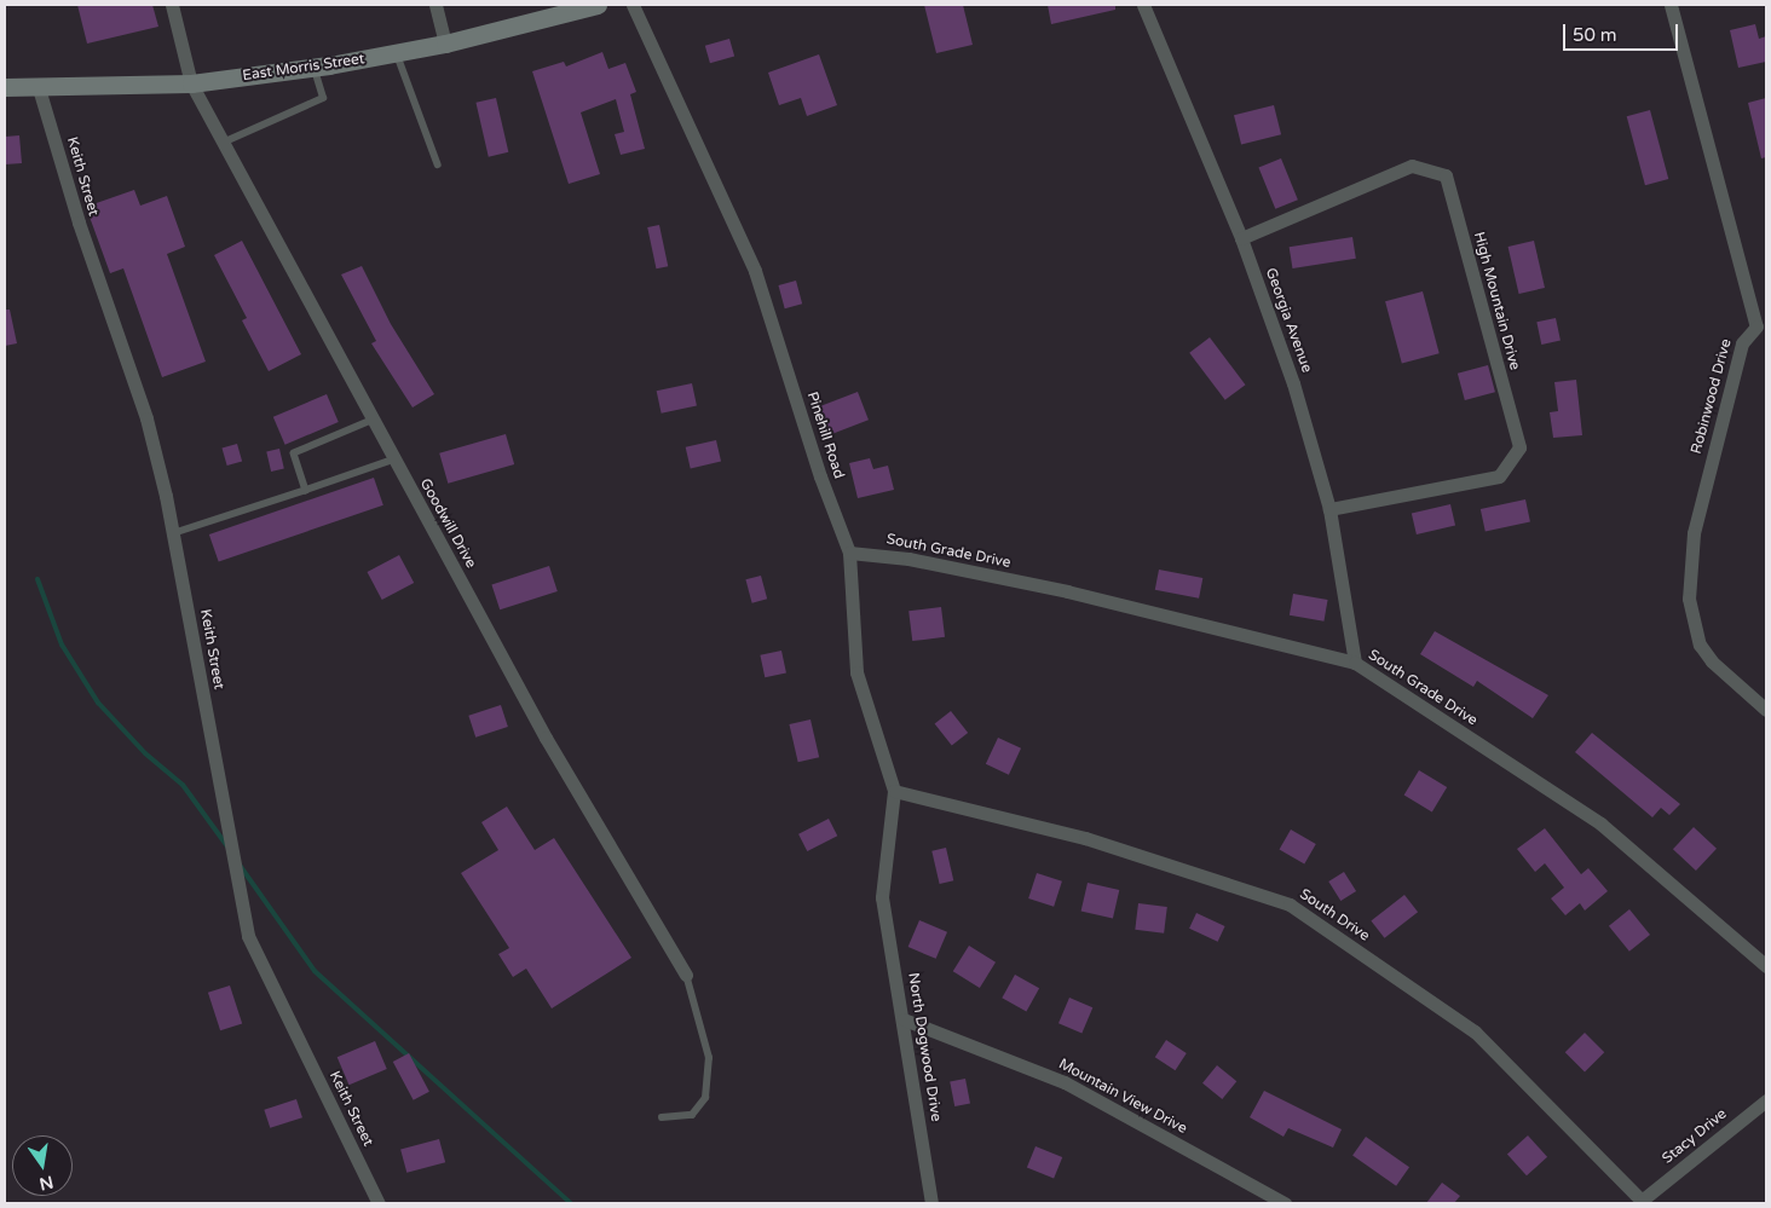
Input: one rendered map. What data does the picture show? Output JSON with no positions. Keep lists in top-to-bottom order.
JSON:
{
  "streets": {
    "main road": ["East Morris Street"],
    "street": [
      "Keith Street",
      "High Mountain Drive",
      "Georgia Avenue",
      "Robinwood Drive",
      "Pinehill Road",
      "Goodwill Drive",
      "South Grade Drive",
      "South Drive",
      "North Dogwood Drive",
      "Mountain View Drive",
      "Stacy Drive"
    ]
  },
  "crossings": [
    ["East Morris Street", "Keith Street"],
    ["East Morris Street", "Goodwill Drive"],
    ["High Mountain Drive", "Georgia Avenue"],
    ["Georgia Avenue", "South Grade Drive"],
    ["Pinehill Road", "South Grade Drive"],
    ["Pinehill Road", "South Drive"],
    ["Pinehill Road", "North Dogwood Drive"],
    ["South Drive", "Stacy Drive"],
    ["North Dogwood Drive", "Mountain View Drive"]
  ],
  "scale_bar": "50 m",
  "north": "bottom"
}
